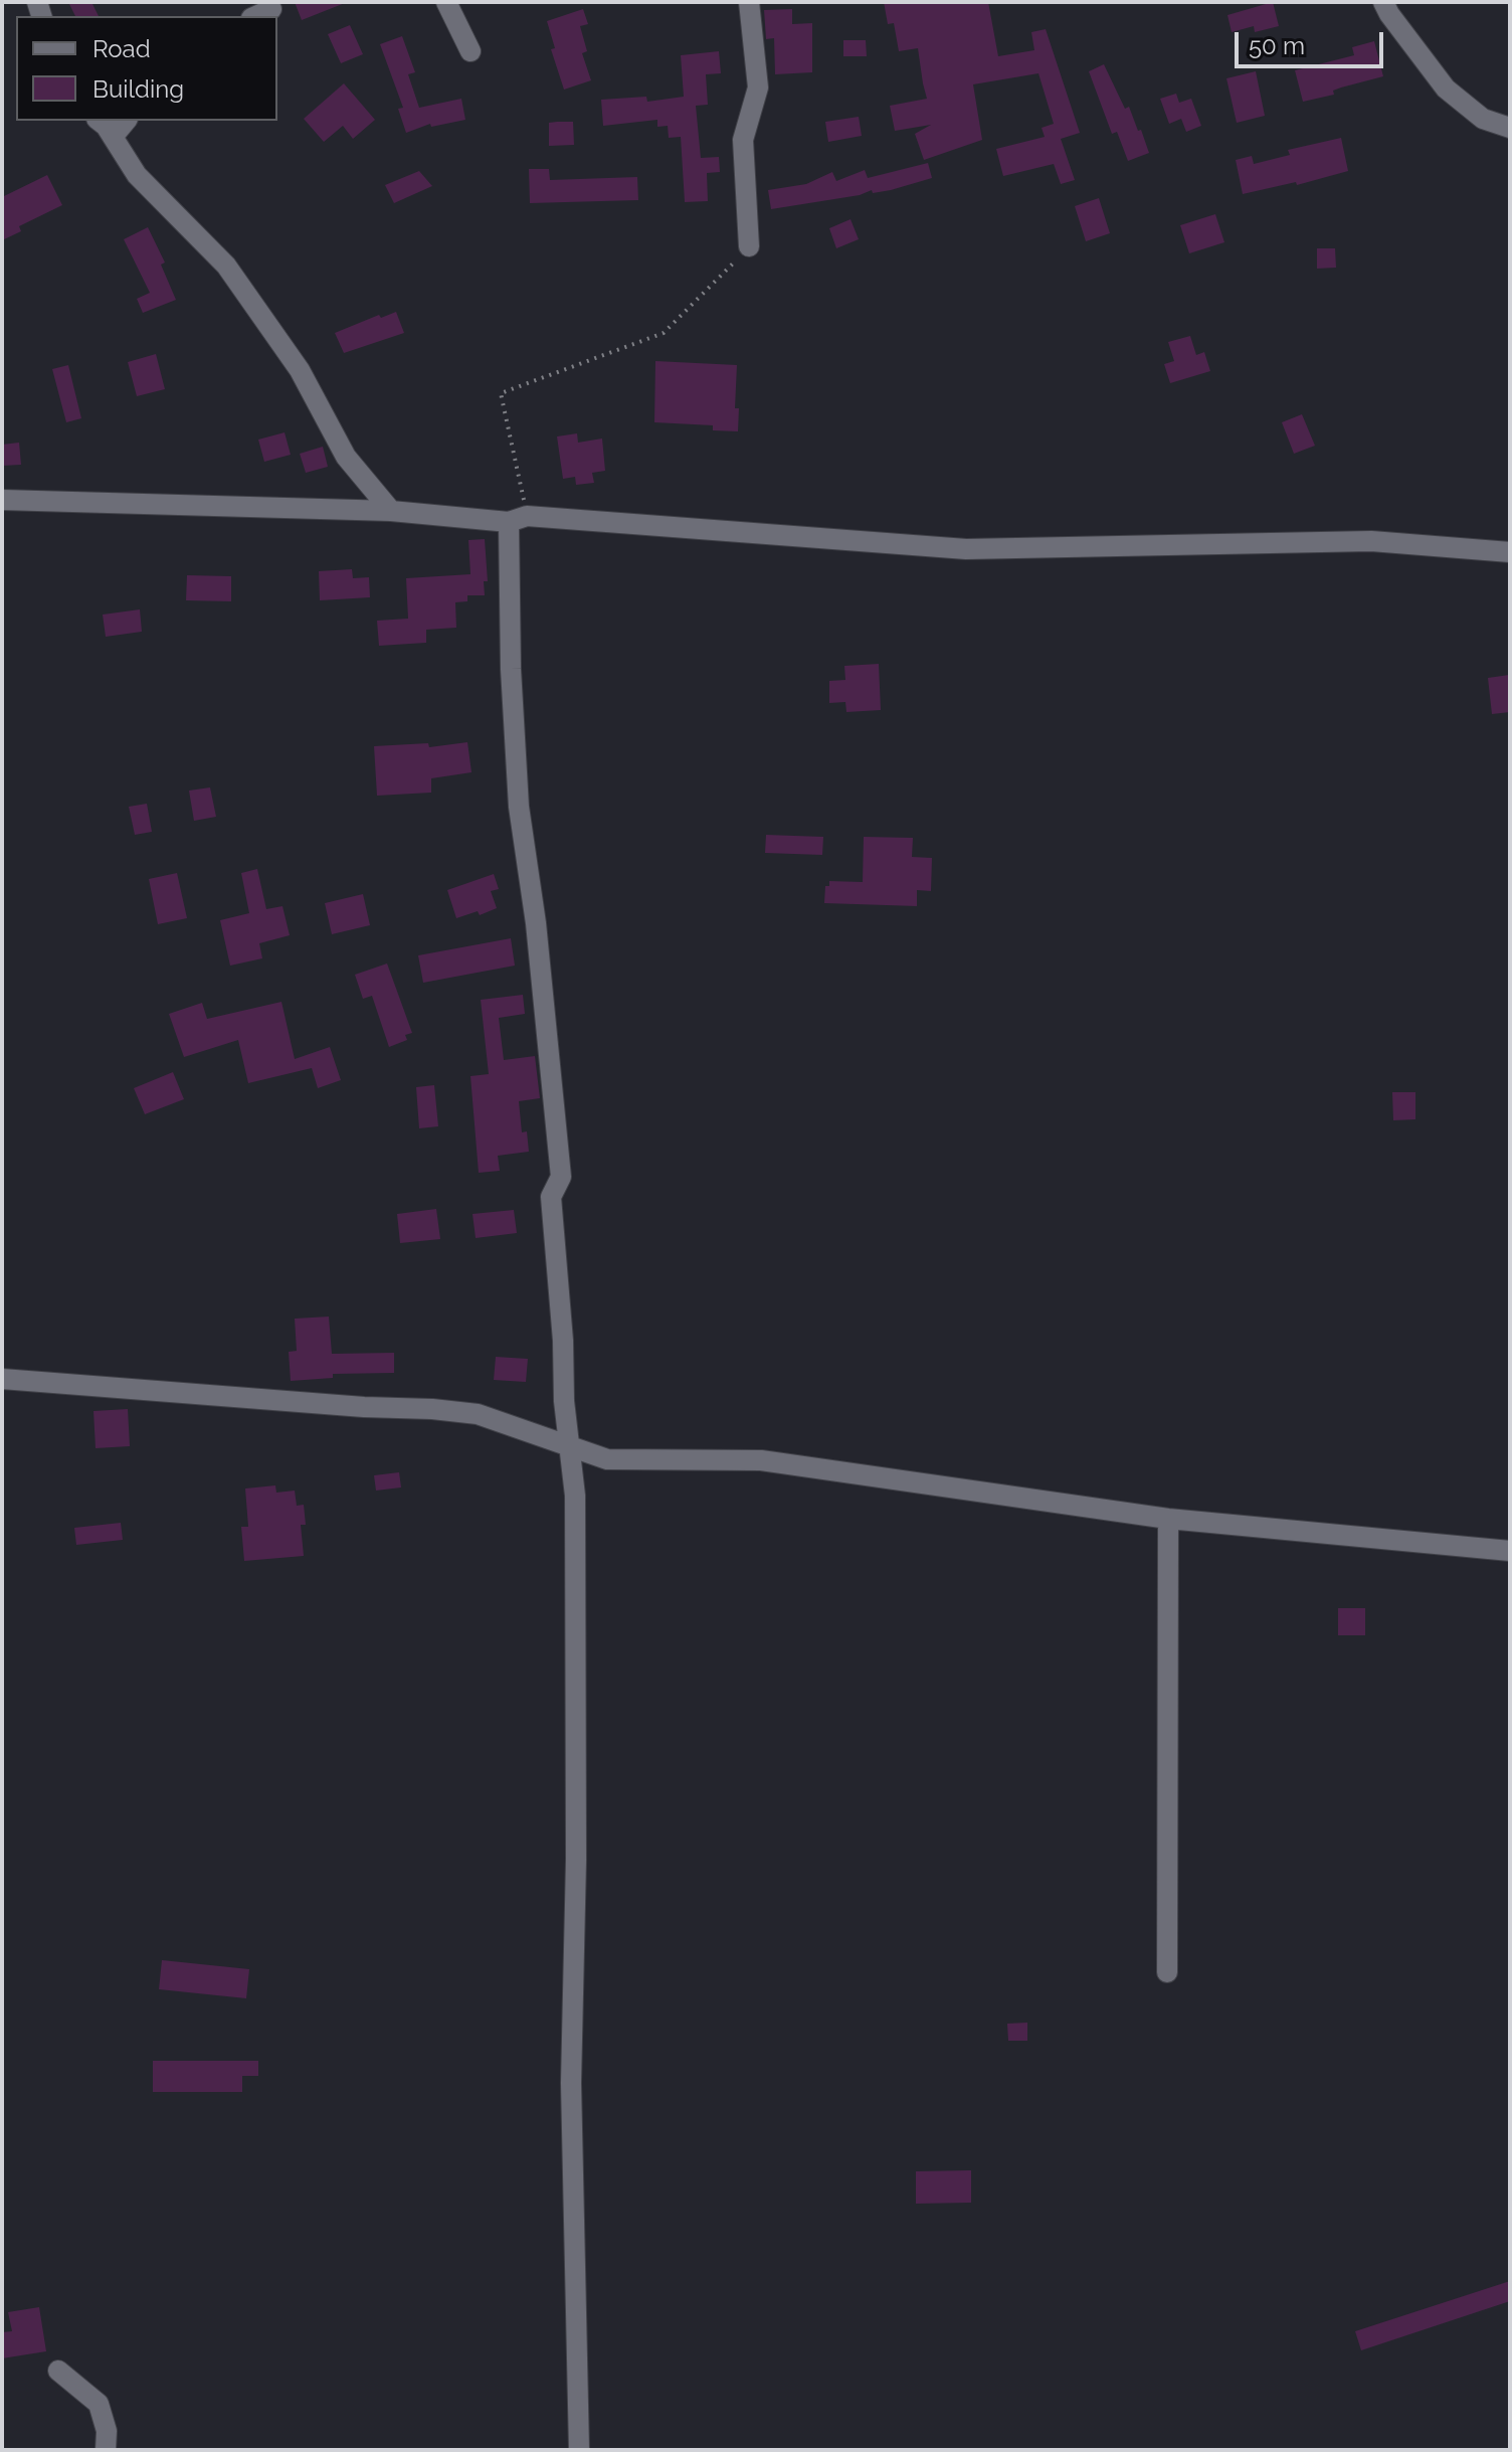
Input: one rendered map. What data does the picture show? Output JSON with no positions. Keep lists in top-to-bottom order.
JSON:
{
  "legend": ["Road", "Building"],
  "scale_bar": "50 m"
}
